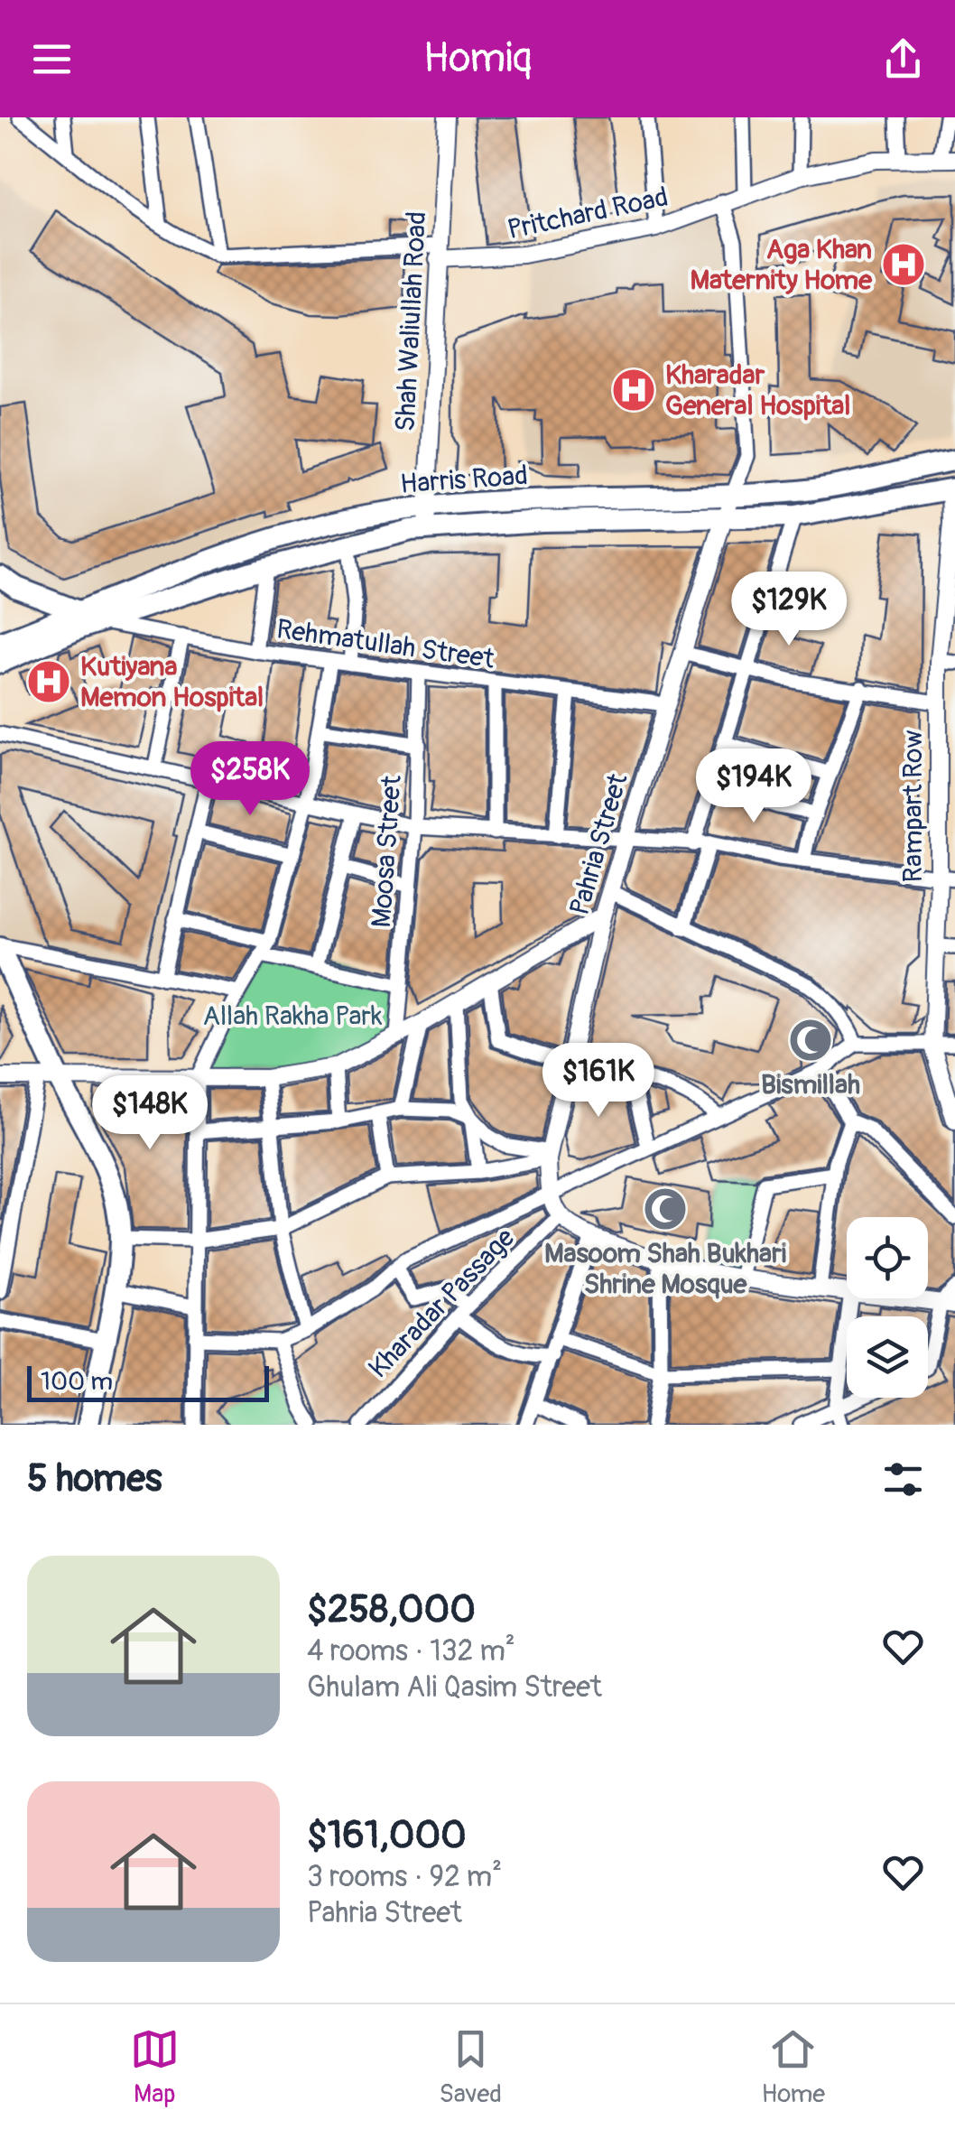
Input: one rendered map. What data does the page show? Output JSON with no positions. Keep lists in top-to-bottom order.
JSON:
{
  "streets": {
    "main road": ["Harris Road"],
    "street": [
      "Pritchard Road",
      "Shah Waliullah Road",
      "Rehmatullah Street",
      "Rampart Row",
      "Pahria Street",
      "Moosa Street",
      "Kharadar Passage"
    ]
  },
  "crossings": [
    ["Pritchard Road", "Shah Waliullah Road"],
    ["Shah Waliullah Road", "Harris Road"],
    ["Harris Road", "Rehmatullah Street"],
    ["Harris Road", "Rampart Row"],
    ["Harris Road", "Pahria Street"],
    ["Rehmatullah Street", "Pahria Street"],
    ["Rehmatullah Street", "Moosa Street"],
    ["Pahria Street", "Kharadar Passage"]
  ],
  "parks": ["Allah Rakha Park"],
  "places": {
    "hospital": ["Aga Khan Maternity Home", "Kharadar General Hospital", "Kutiyana Memon Hospital"],
    "mosque": ["Bismillah", "Masoom Shah Bukhari Shrine Mosque"]
  },
  "scale_bar": "100 m",
  "page": {
    "header": "Homiq",
    "price": [
      "$129K",
      "$258K",
      "$194K",
      "$161K",
      "$148K"
    ],
    "scale": "100 m",
    "heading": "5 homes",
    "list": [
      {
        "name": "$258,000",
        "note": "4 rooms · 132 m² · Ghulam Ali Qasim Street"
      },
      {
        "name": "$161,000",
        "note": "3 rooms · 92 m² · Pahria Street"
      }
    ],
    "tabs": ["Map", "Saved", "Home"]
  }
}
